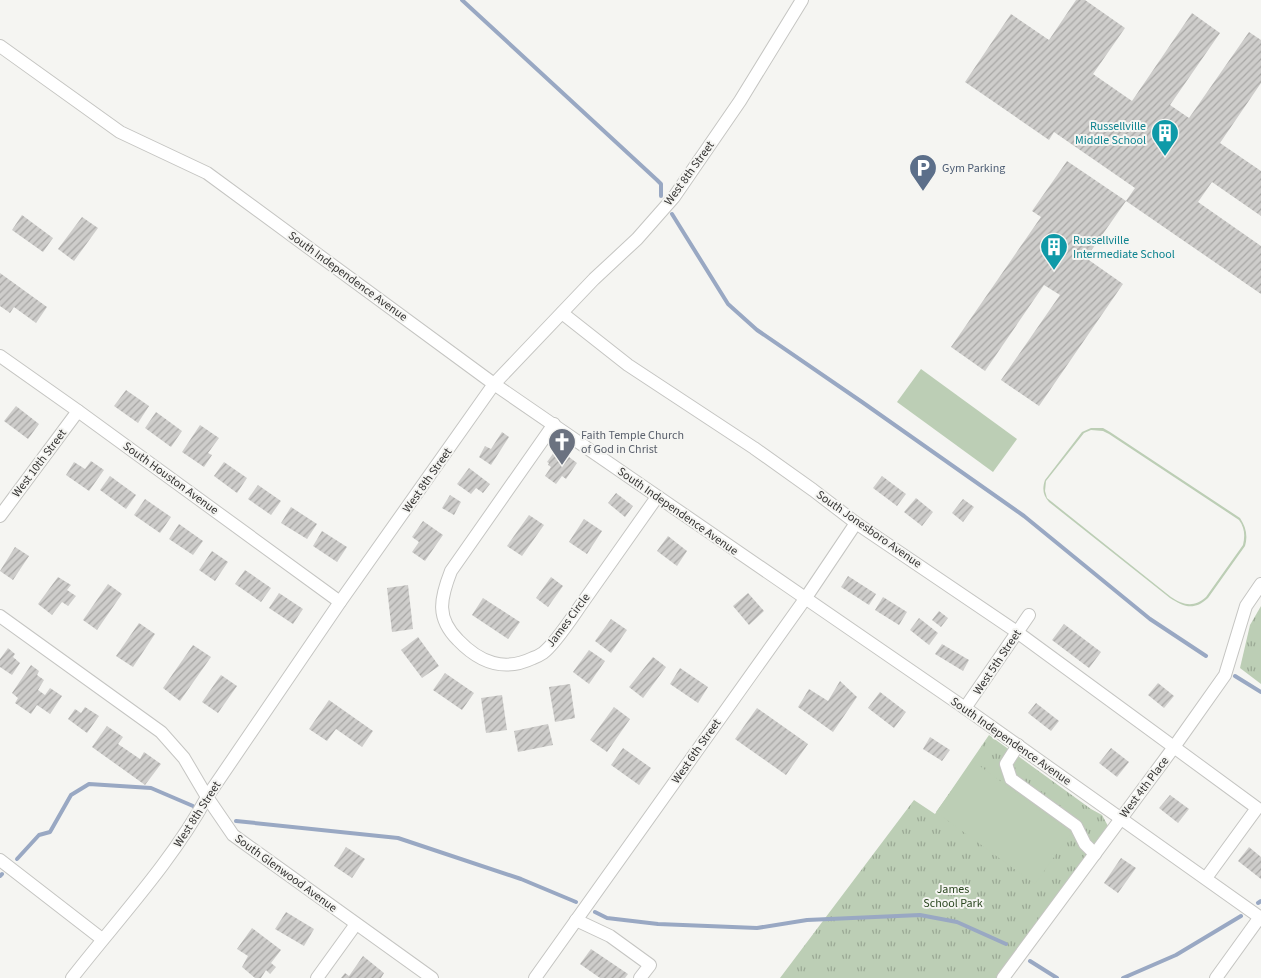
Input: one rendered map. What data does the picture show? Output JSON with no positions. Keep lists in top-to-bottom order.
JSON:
{
  "streets": {
    "street": [
      "West 8th Street",
      "South Independence Avenue",
      "West 10th Street",
      "South Houston Avenue",
      "South Jonesboro Avenue",
      "James Circle",
      "West 5th Street",
      "West 6th Street",
      "West 4th Place",
      "South Glenwood Avenue"
    ]
  },
  "crossings": [
    ["West 8th Street", "South Independence Avenue"],
    ["West 8th Street", "South Houston Avenue"],
    ["West 8th Street", "South Jonesboro Avenue"],
    ["West 8th Street", "South Glenwood Avenue"],
    ["South Independence Avenue", "James Circle"],
    ["South Independence Avenue", "West 5th Street"],
    ["South Independence Avenue", "West 6th Street"],
    ["South Independence Avenue", "West 4th Place"],
    ["West 10th Street", "South Houston Avenue"],
    ["South Jonesboro Avenue", "West 5th Street"],
    ["South Jonesboro Avenue", "West 6th Street"],
    ["South Jonesboro Avenue", "West 4th Place"]
  ],
  "parks": ["James School Park"],
  "places": {
    "building": ["Russellville Middle School", "Russellville Intermediate School"],
    "parking": ["Gym Parking"],
    "church": ["Faith Temple Church of God in Christ"]
  }
}
